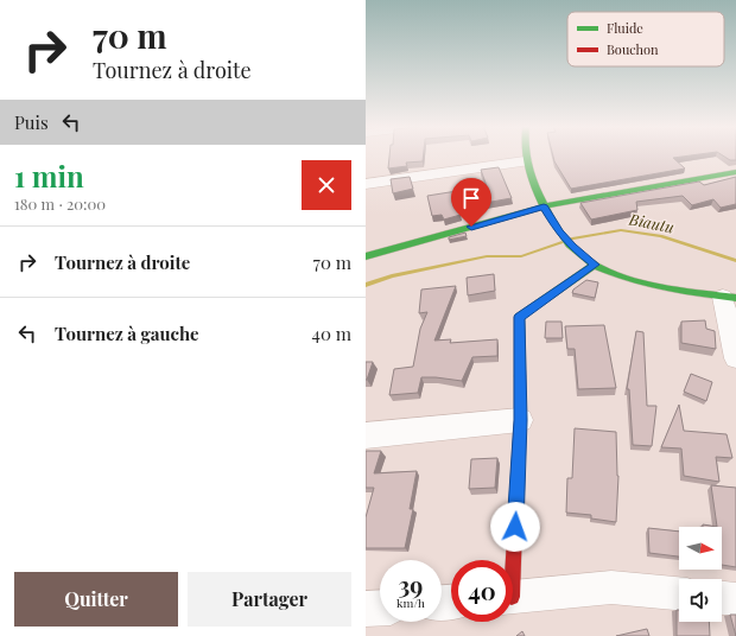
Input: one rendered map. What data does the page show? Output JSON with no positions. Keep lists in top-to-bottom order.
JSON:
{
  "water": ["Biautu"],
  "legend": ["Fluide", "Bouchon"],
  "north": "right",
  "page": {
    "turn": ["70 m", "Tournez à droite"],
    "then": "Puis",
    "heading": ["1 min", "180 m · 20:00"],
    "list": [
      {
        "name": "Tournez à droite",
        "value": "70 m"
      },
      {
        "name": "Tournez à gauche",
        "value": "40 m"
      }
    ],
    "speed": "39 km/h",
    "limit": "40",
    "buttons": ["Quitter", "Partager"]
  }
}
